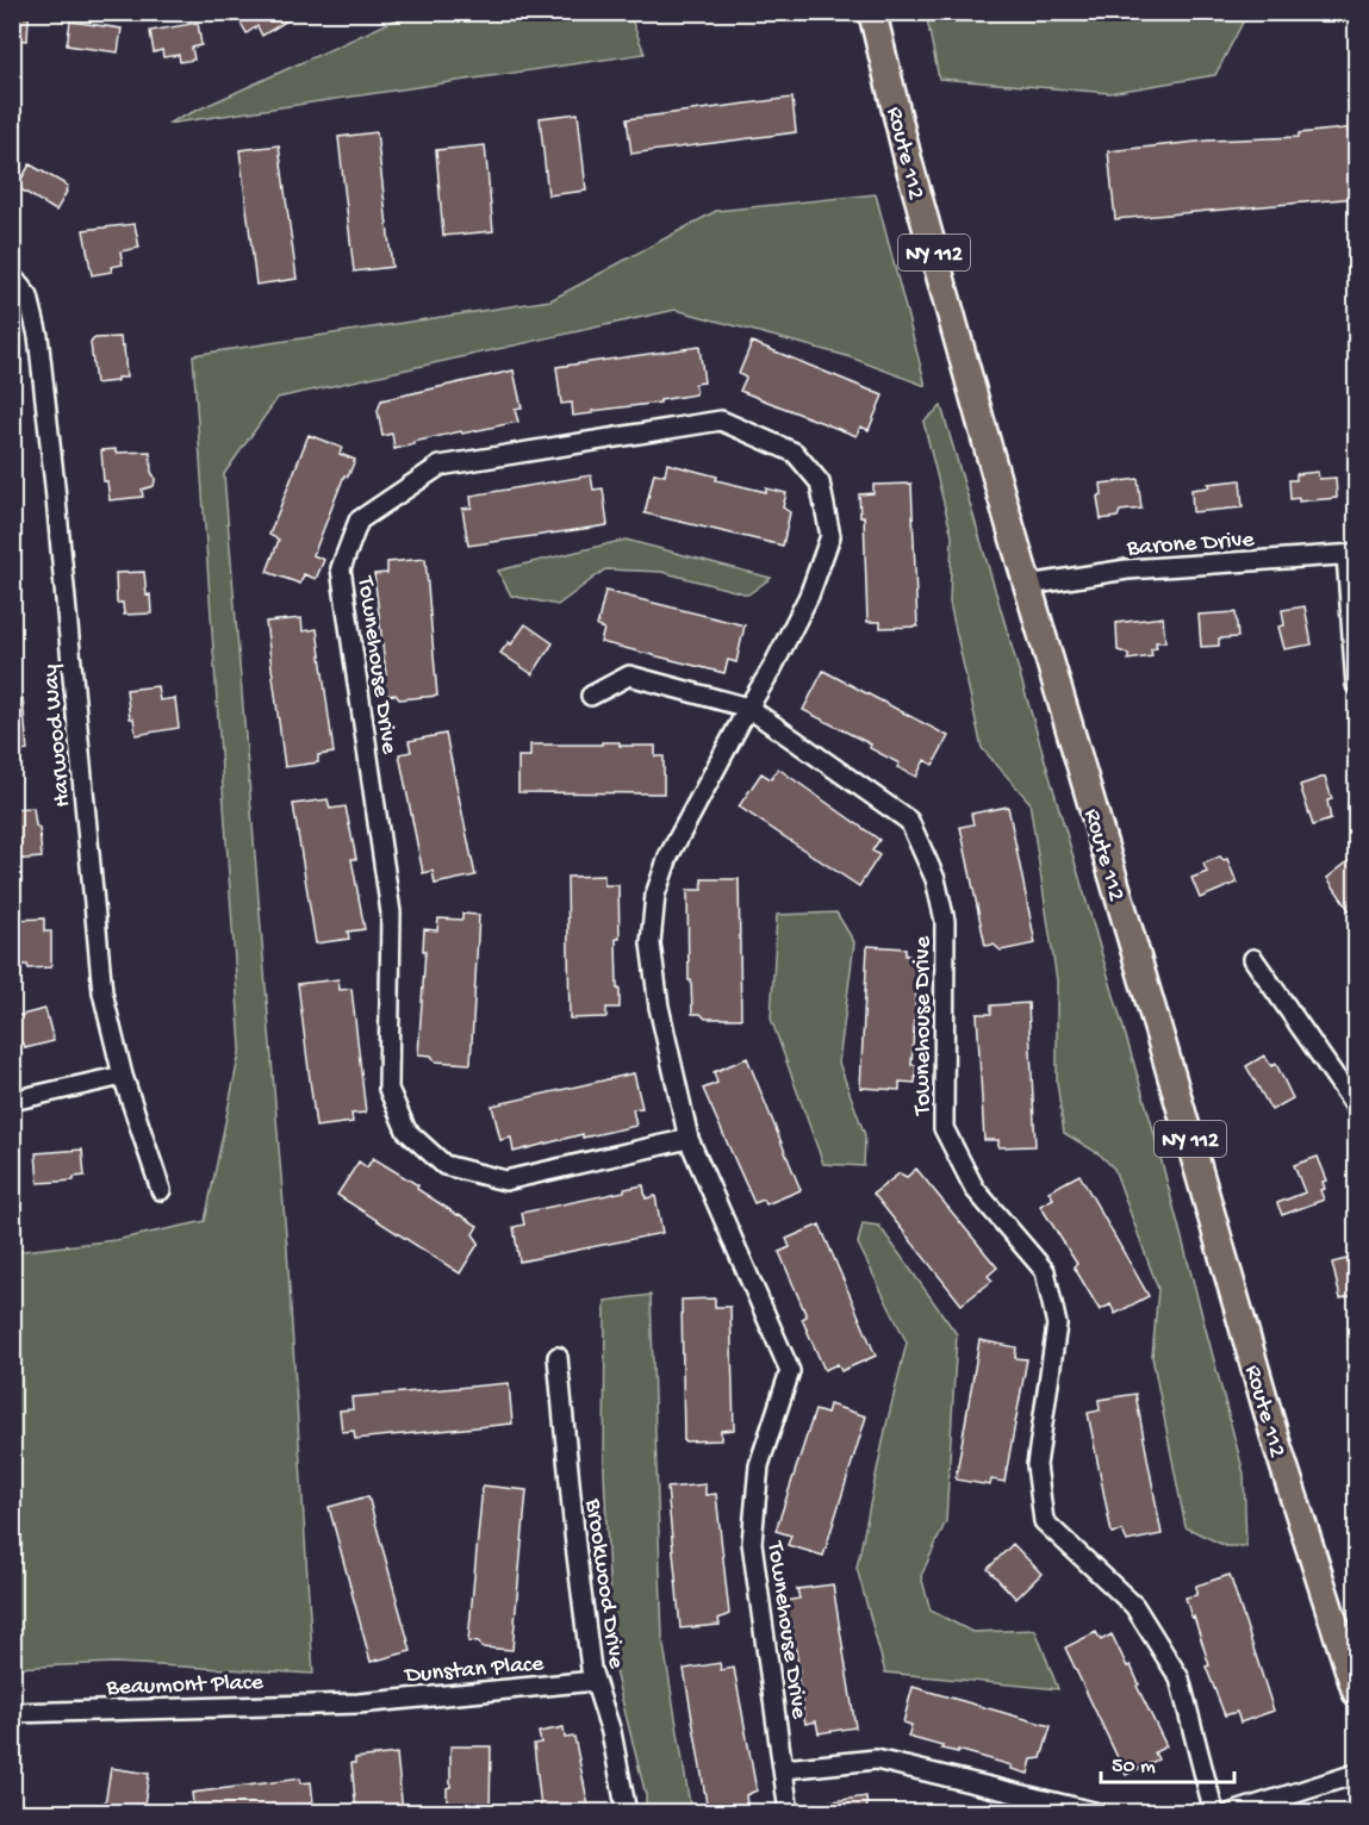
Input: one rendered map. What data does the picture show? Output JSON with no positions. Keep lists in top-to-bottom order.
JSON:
{
  "streets": {
    "main road": ["Route 112", "NY 112"],
    "street": [
      "Barone Drive",
      "Townehouse Drive",
      "Harwood Way",
      "Brookwood Drive",
      "Dunstan Place",
      "Beaumont Place"
    ]
  },
  "crossings": [
    ["Route 112", "Barone Drive"],
    ["Brookwood Drive", "Dunstan Place"],
    ["Dunstan Place", "Beaumont Place"]
  ],
  "scale_bar": "50 m"
}
